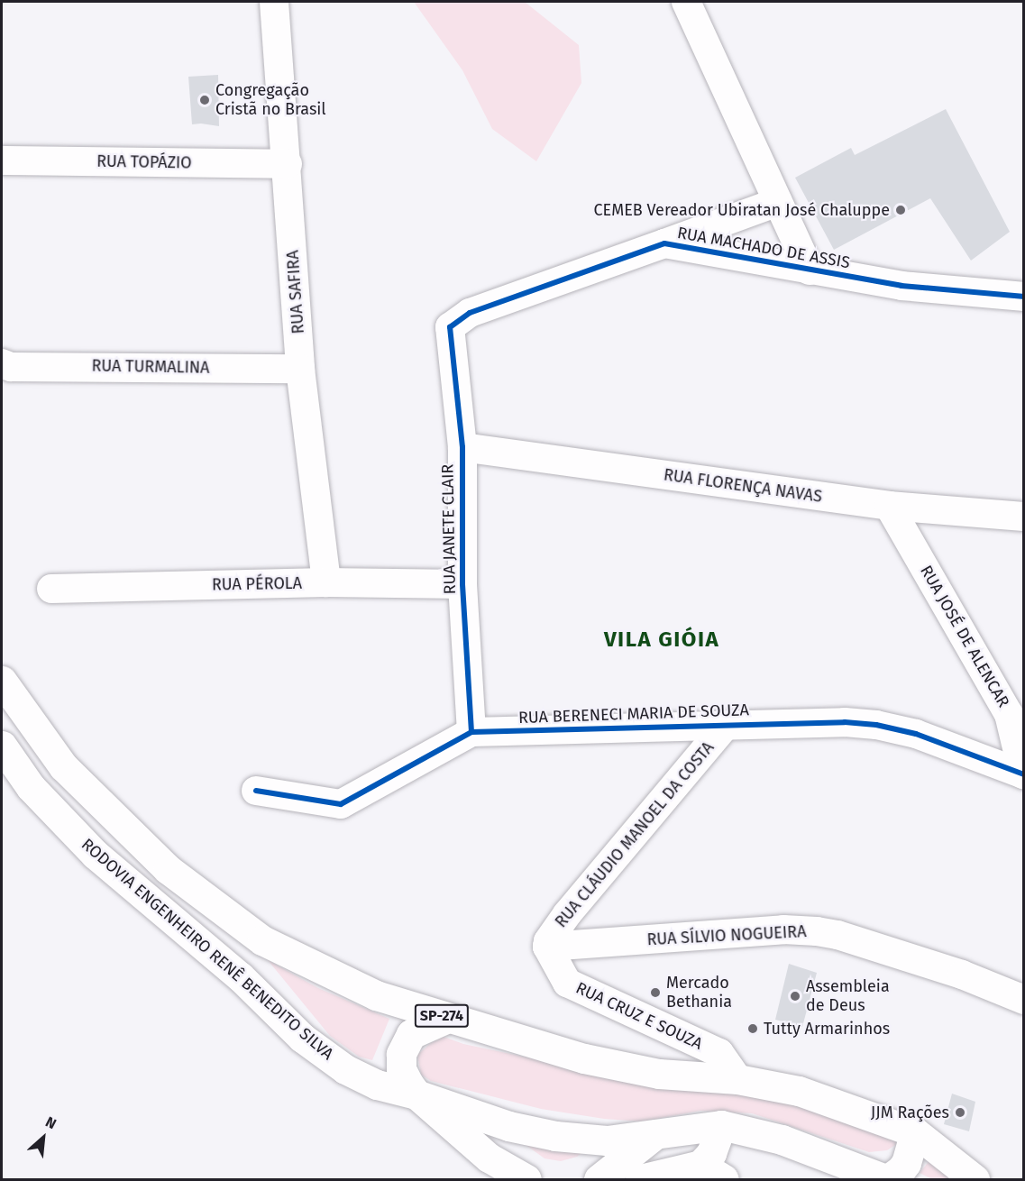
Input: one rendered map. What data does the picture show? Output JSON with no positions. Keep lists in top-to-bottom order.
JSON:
{
  "streets": {
    "main road": ["RODOVIA ENGENHEIRO RENÊ BENEDITO SILVA", "SP-274"],
    "street": [
      "RUA TOPÁZIO",
      "RUA MACHADO DE ASSIS",
      "RUA SAFIRA",
      "RUA TURMALINA",
      "RUA FLORENÇA NAVAS",
      "RUA JANETE CLAIR",
      "RUA PÉROLA",
      "RUA JOSÉ DE ALENCAR",
      "RUA BERENECI MARIA DE SOUZA",
      "RUA CLÁUDIO MANOEL DA COSTA",
      "RUA SÍLVIO NOGUEIRA",
      "RUA CRUZ E SOUZA"
    ]
  },
  "crossings": [
    ["RUA TOPÁZIO", "RUA SAFIRA"],
    ["RUA MACHADO DE ASSIS", "RUA JANETE CLAIR"],
    ["RUA SAFIRA", "RUA TURMALINA"],
    ["RUA SAFIRA", "RUA PÉROLA"],
    ["RUA FLORENÇA NAVAS", "RUA JANETE CLAIR"],
    ["RUA FLORENÇA NAVAS", "RUA JOSÉ DE ALENCAR"],
    ["RUA JANETE CLAIR", "RUA PÉROLA"],
    ["RUA JANETE CLAIR", "RUA BERENECI MARIA DE SOUZA"],
    ["RUA JOSÉ DE ALENCAR", "RUA BERENECI MARIA DE SOUZA"],
    ["RUA BERENECI MARIA DE SOUZA", "RUA CLÁUDIO MANOEL DA COSTA"],
    ["RUA CLÁUDIO MANOEL DA COSTA", "RUA SÍLVIO NOGUEIRA"],
    ["RUA CLÁUDIO MANOEL DA COSTA", "RUA CRUZ E SOUZA"],
    ["RUA SÍLVIO NOGUEIRA", "RUA CRUZ E SOUZA"],
    ["RODOVIA ENGENHEIRO RENÊ BENEDITO SILVA", "RUA CRUZ E SOUZA"]
  ],
  "districts": ["VILA GIÓIA"],
  "places": [
    "Congregação Cristã no Brasil",
    "CEMEB Vereador Ubiratan José Chaluppe",
    "Mercado Bethania",
    "Assembleia de Deus",
    "Tutty Armarinhos",
    "JJM Rações"
  ],
  "north": "top right"
}
